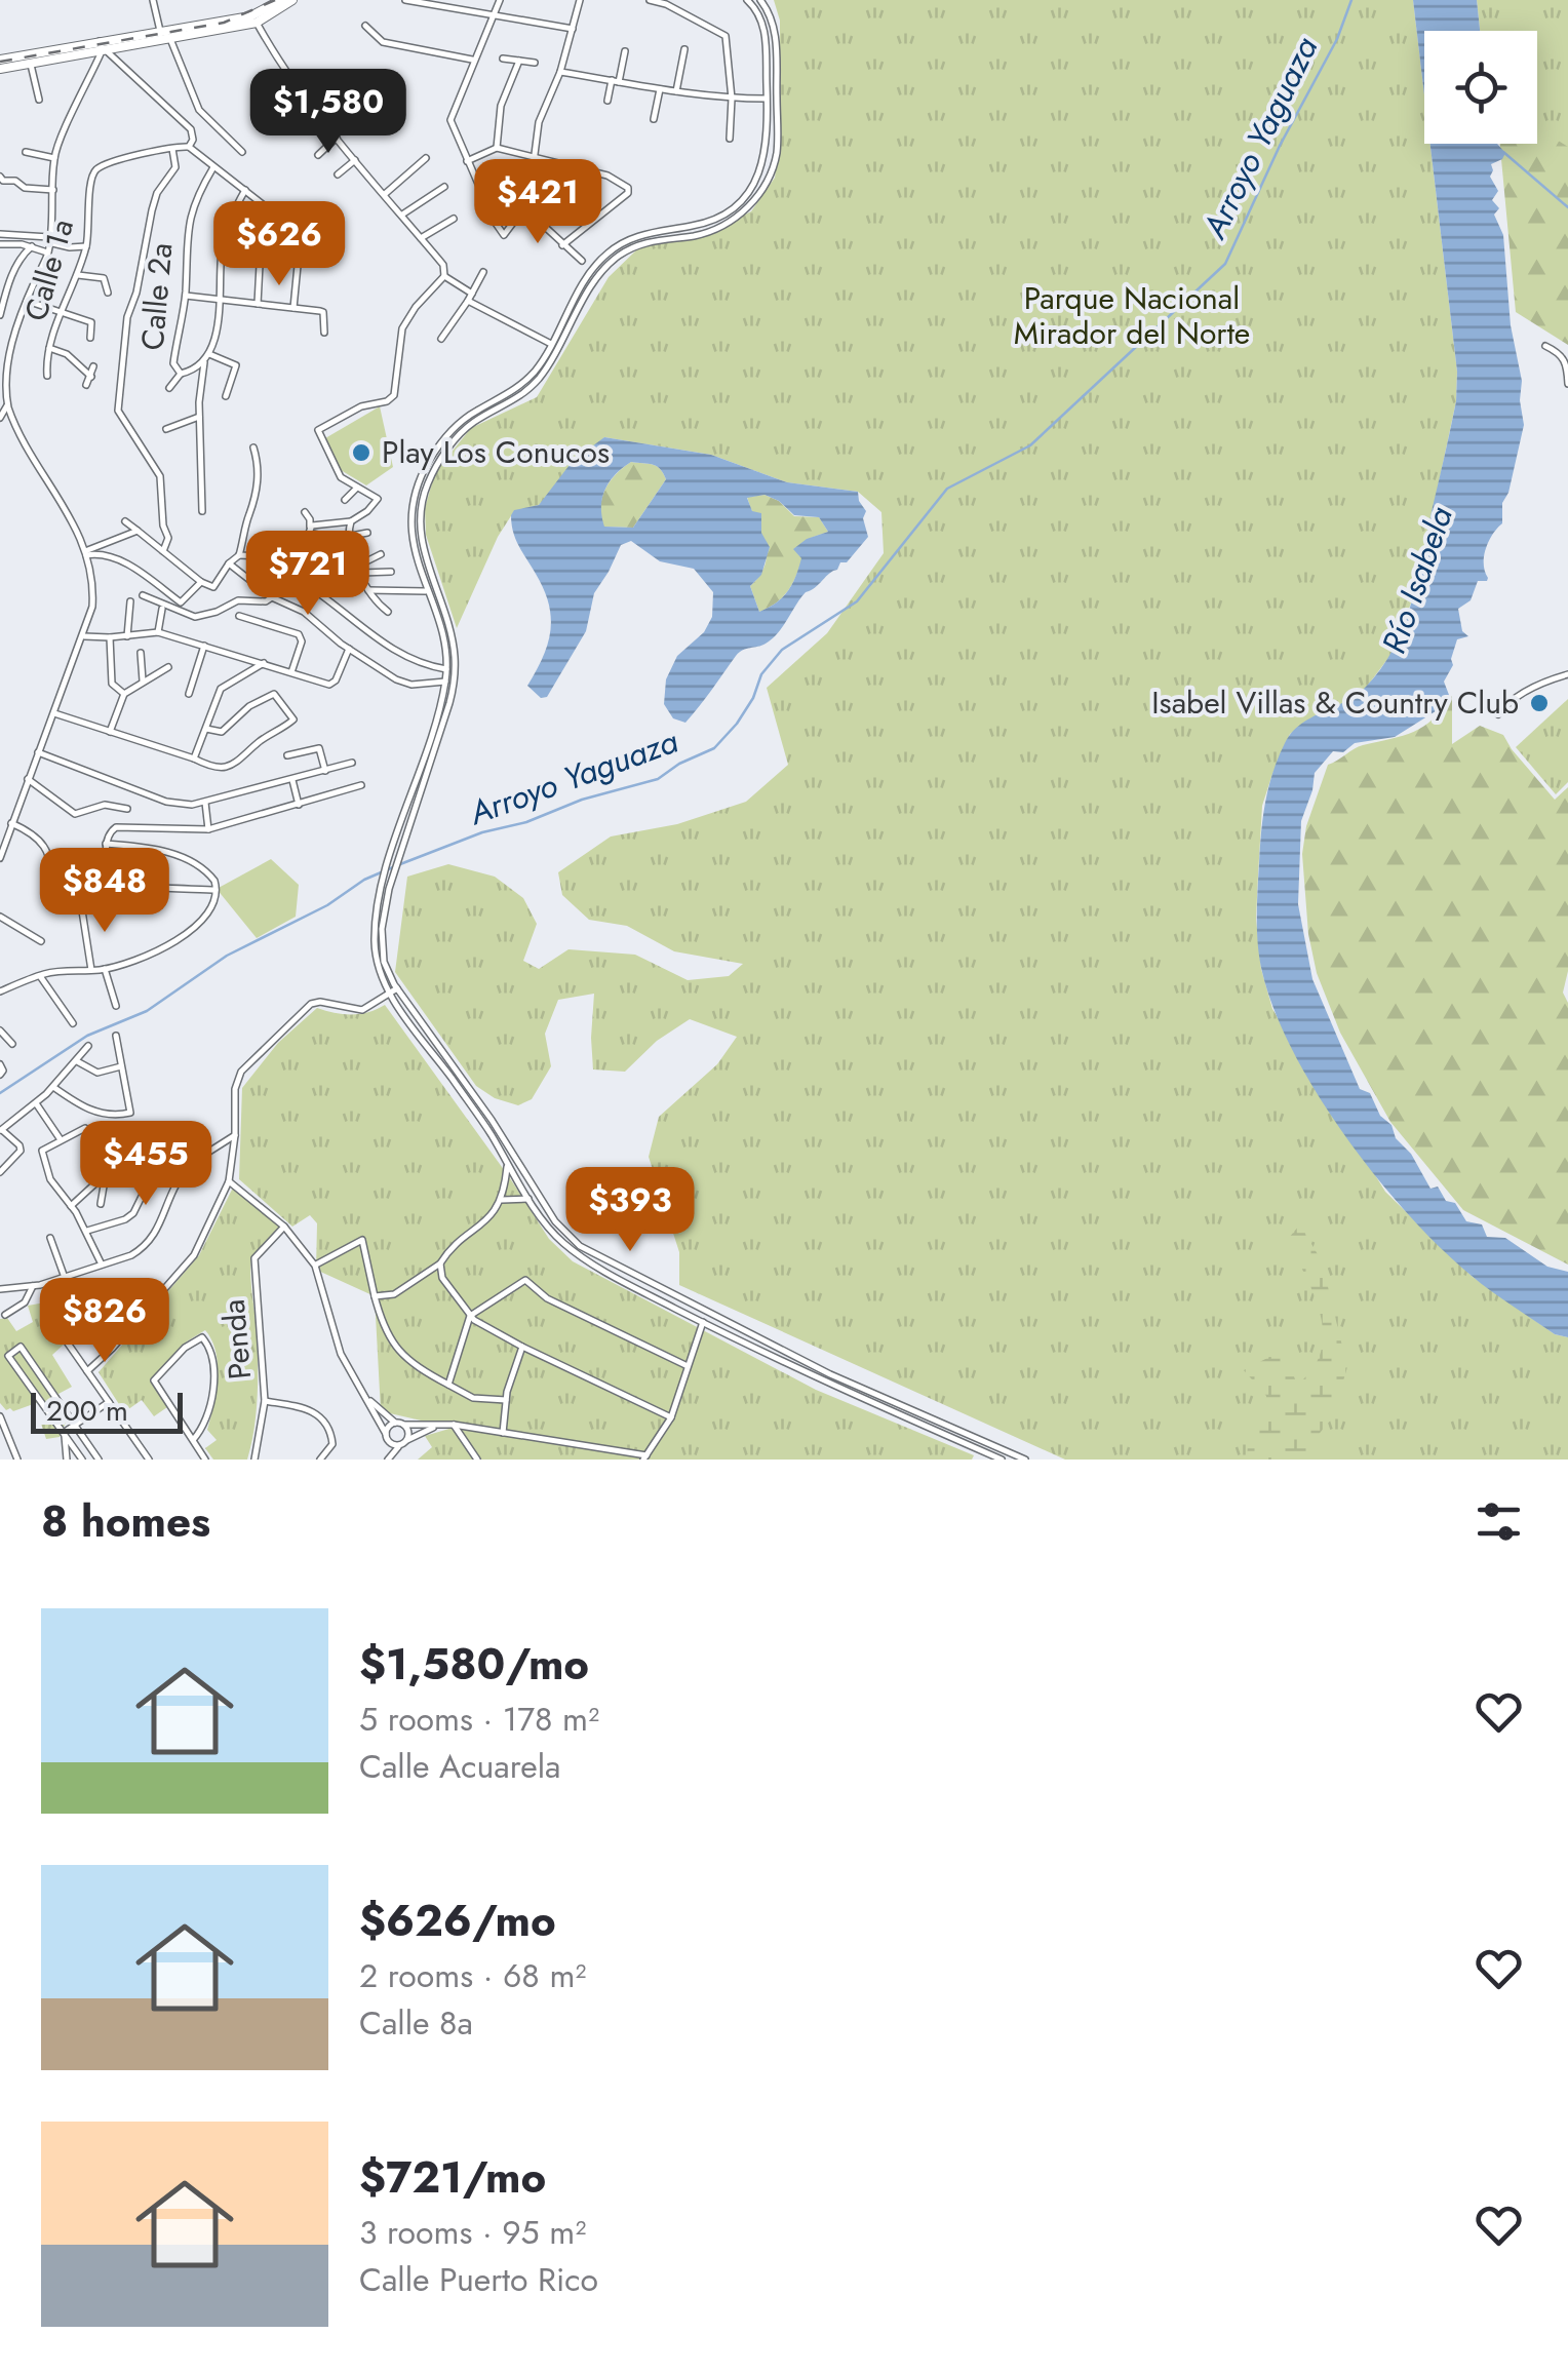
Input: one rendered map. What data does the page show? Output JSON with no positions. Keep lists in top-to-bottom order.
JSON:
{
  "streets": {
    "street": ["Calle 1a", "Calle 2a", "Penda"]
  },
  "water": ["Arroyo Yaguaza", "Río Isabela"],
  "parks": ["Parque Nacional Mirador del Norte"],
  "places": ["Play Los Conucos", "Isabel Villas & Country Club"],
  "scale_bar": "200 m",
  "page": {
    "price": [
      "$1,580",
      "$421",
      "$626",
      "$721",
      "$848",
      "$455",
      "$393",
      "$826"
    ],
    "scale": "200 m",
    "heading": "8 homes",
    "list": [
      {
        "name": "$1,580/mo",
        "note": "5 rooms · 178 m² · Calle Acuarela"
      },
      {
        "name": "$626/mo",
        "note": "2 rooms · 68 m² · Calle 8a"
      },
      {
        "name": "$721/mo",
        "note": "3 rooms · 95 m² · Calle Puerto Rico"
      }
    ]
  }
}
